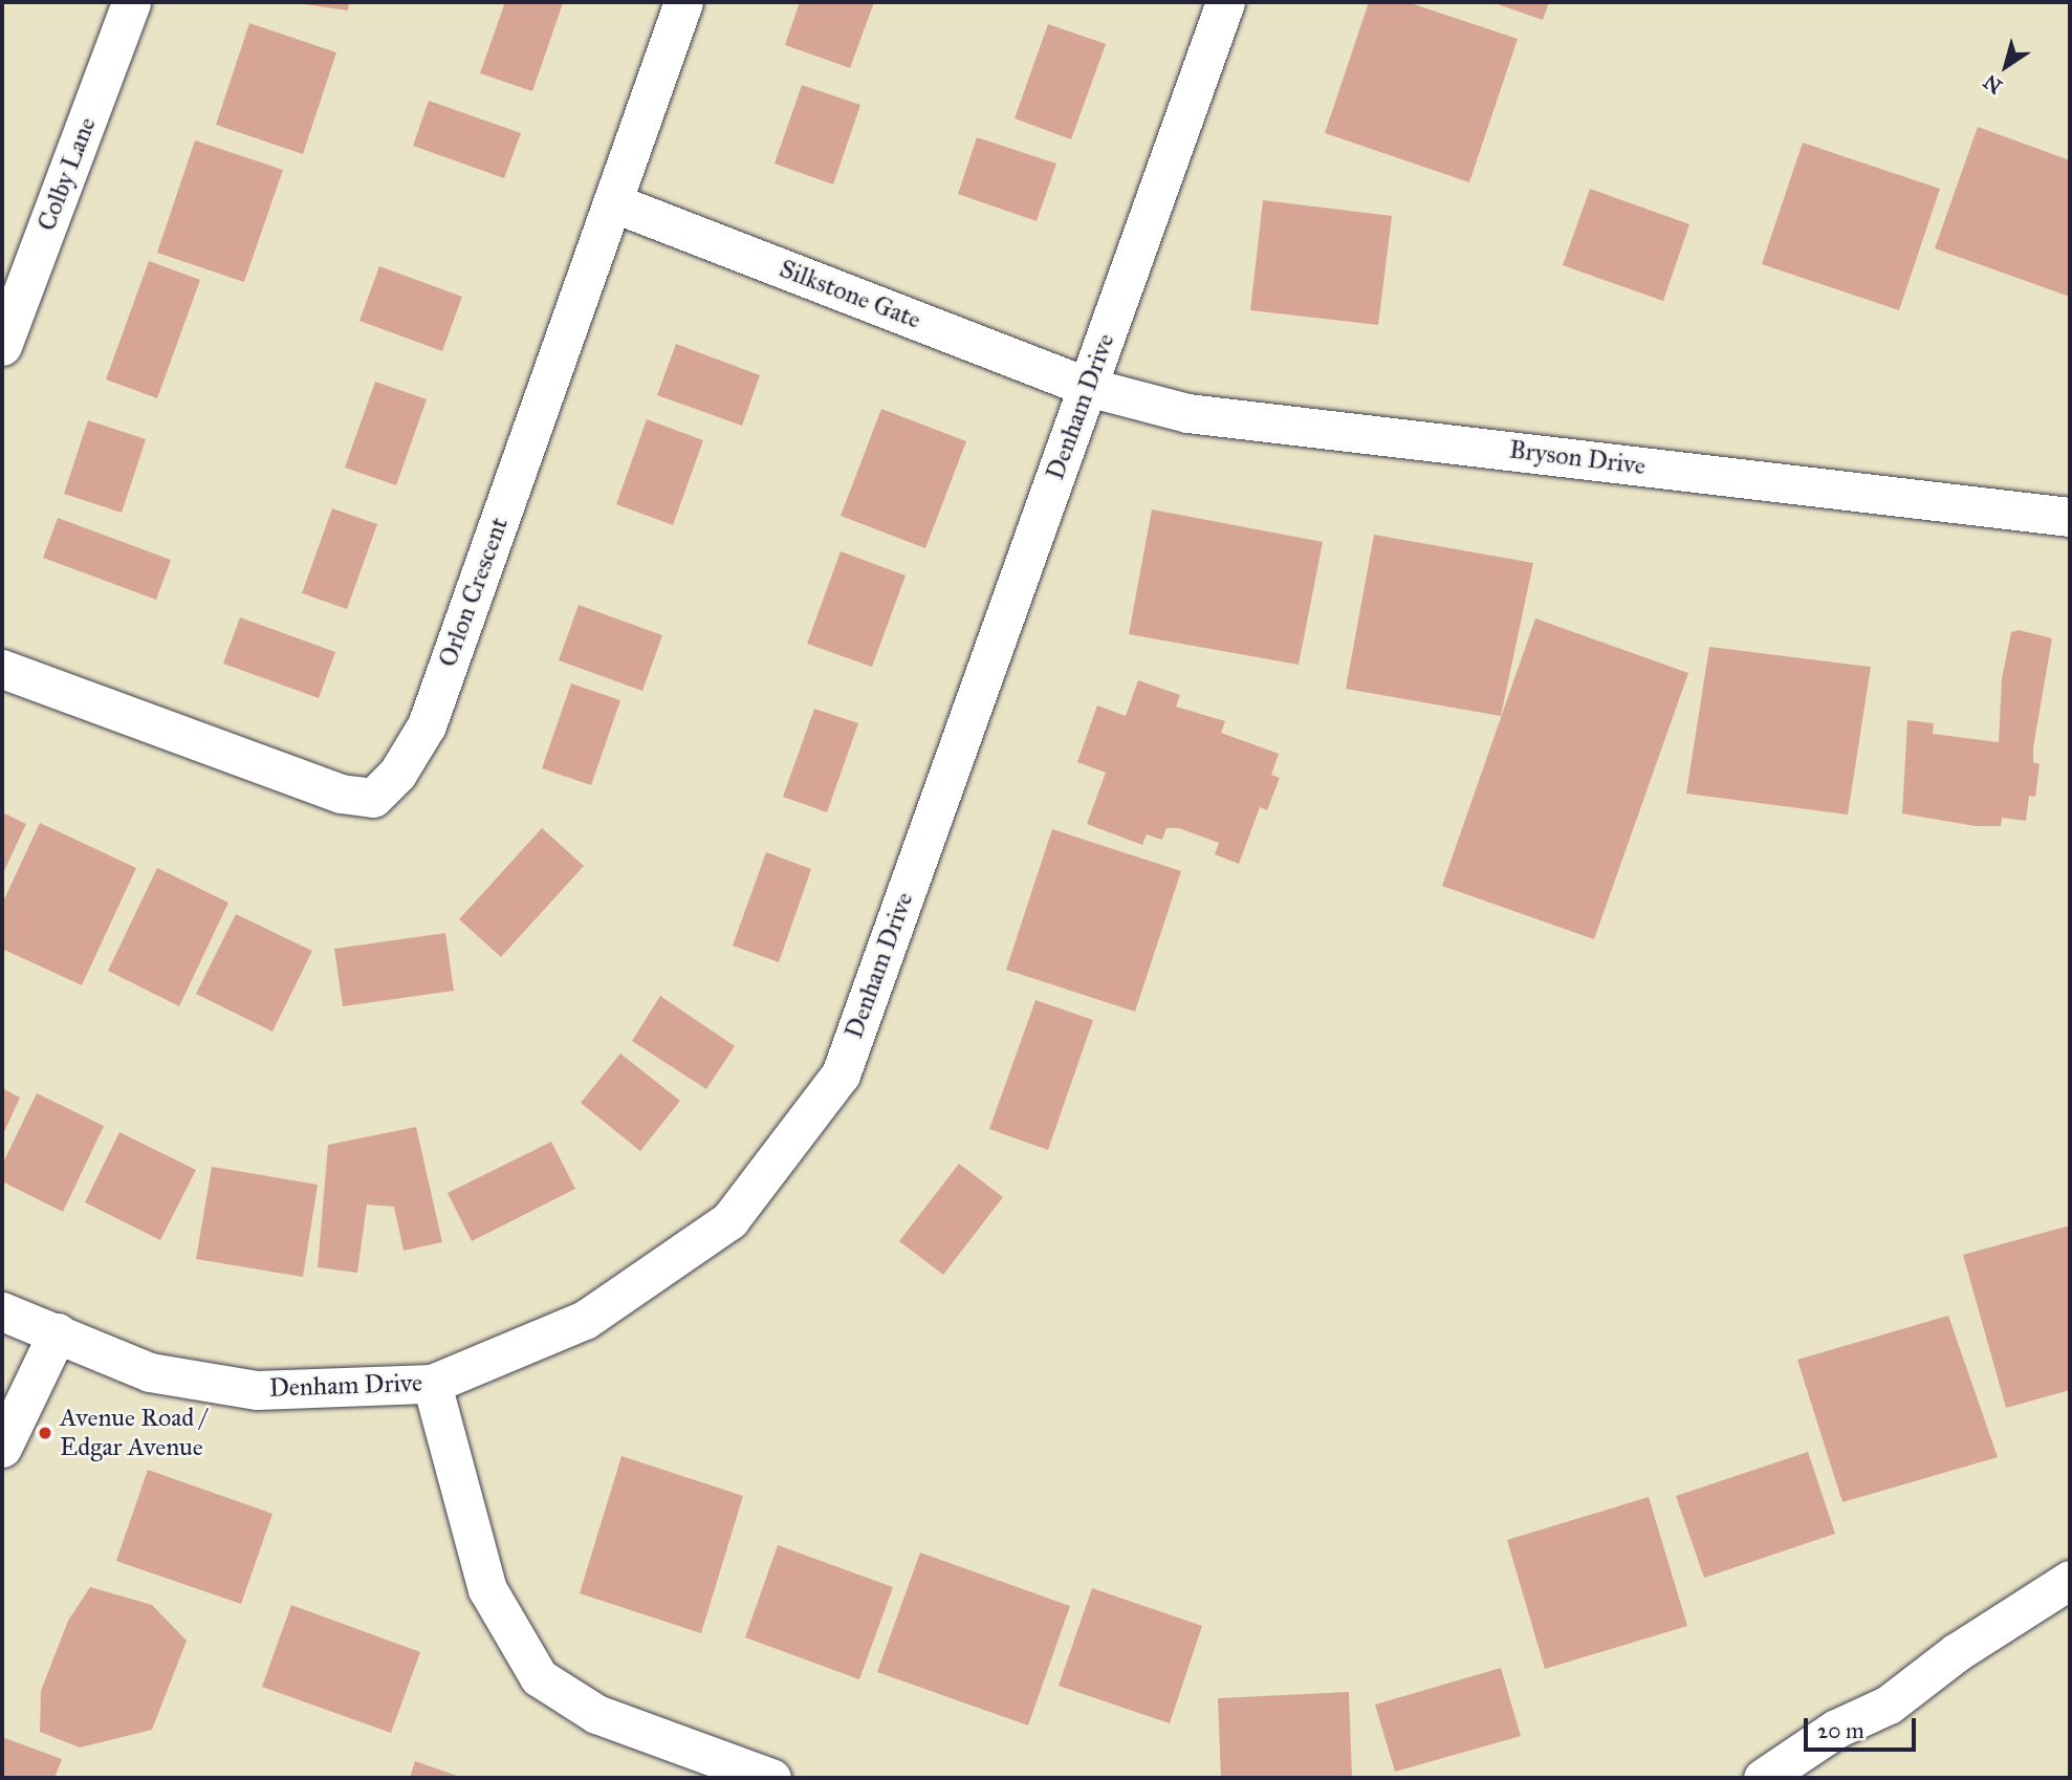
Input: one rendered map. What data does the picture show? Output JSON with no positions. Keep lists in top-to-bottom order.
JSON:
{
  "streets": {
    "street": [
      "Colby Lane",
      "Silkstone Gate",
      "Denham Drive",
      "Bryson Drive",
      "Orlon Crescent"
    ]
  },
  "crossings": [
    ["Silkstone Gate", "Denham Drive"],
    ["Silkstone Gate", "Bryson Drive"],
    ["Silkstone Gate", "Orlon Crescent"],
    ["Denham Drive", "Bryson Drive"]
  ],
  "places": ["Avenue Road / Edgar Avenue"],
  "scale_bar": "20 m",
  "north": "bottom left"
}
